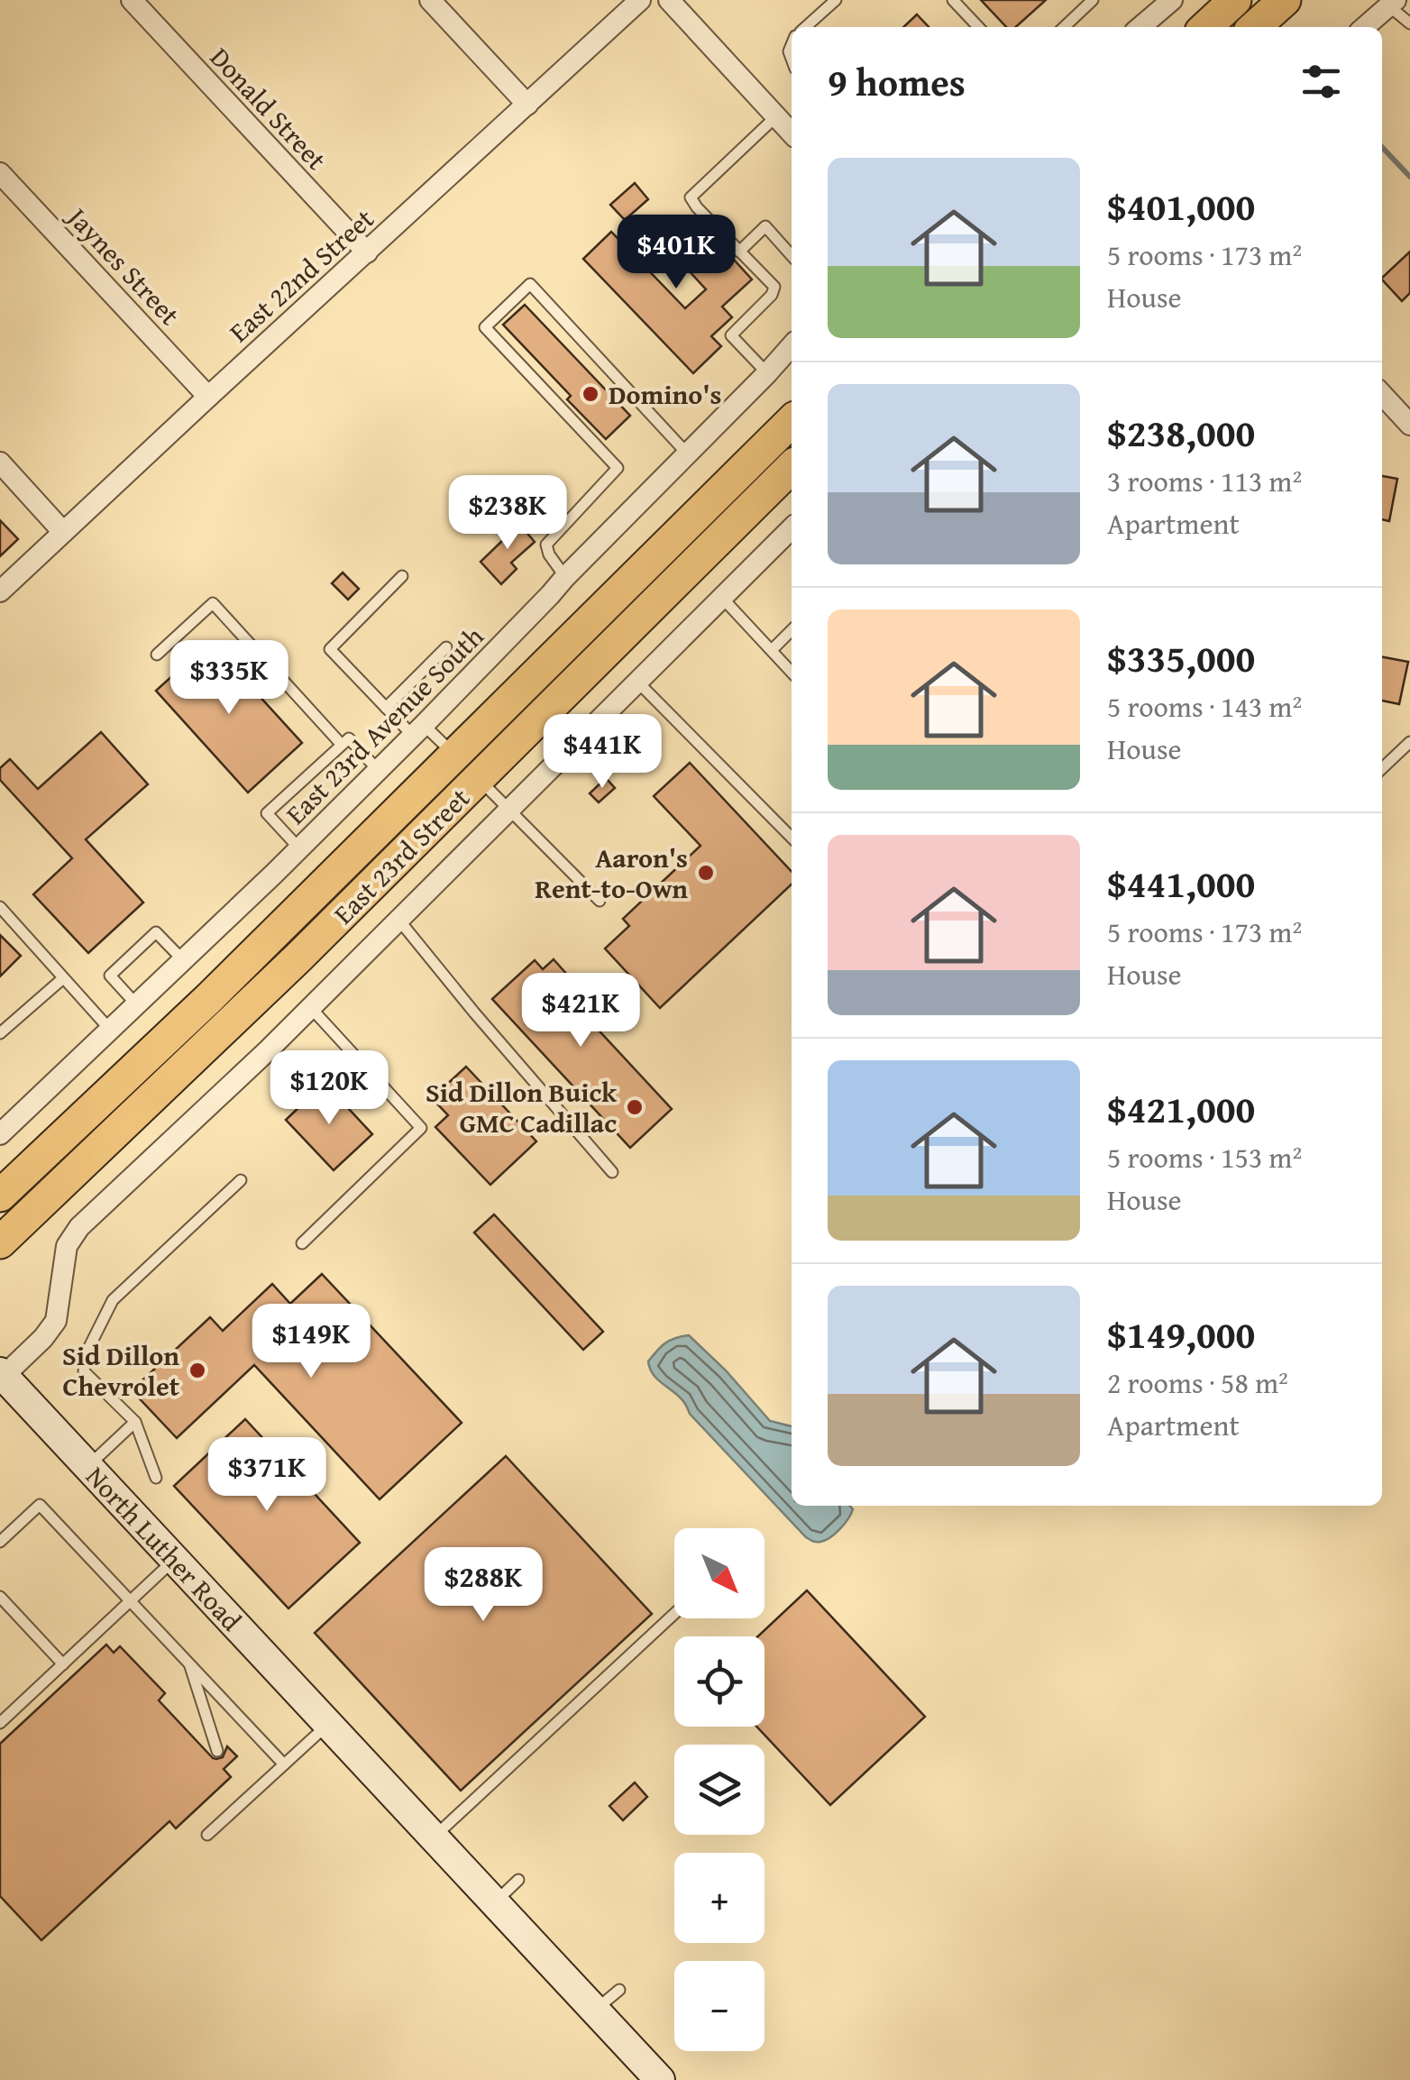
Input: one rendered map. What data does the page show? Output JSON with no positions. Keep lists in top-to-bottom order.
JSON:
{
  "streets": {
    "main road": ["East 23rd Street"],
    "street": [
      "Donald Street",
      "Jaynes Street",
      "East 22nd Street",
      "East 23rd Avenue South",
      "North Luther Road"
    ]
  },
  "crossings": [
    ["Donald Street", "East 22nd Street"],
    ["Jaynes Street", "East 22nd Street"]
  ],
  "places": [
    "Domino's",
    "Aaron's Rent-to-Own",
    "Sid Dillon Buick GMC Cadillac",
    "Sid Dillon Chevrolet"
  ],
  "north": "bottom right",
  "page": {
    "heading": "9 homes",
    "list": [
      {
        "name": "$401,000",
        "note": "5 rooms · 173 m² · House"
      },
      {
        "name": "$238,000",
        "note": "3 rooms · 113 m² · Apartment"
      },
      {
        "name": "$335,000",
        "note": "5 rooms · 143 m² · House"
      },
      {
        "name": "$441,000",
        "note": "5 rooms · 173 m² · House"
      },
      {
        "name": "$421,000",
        "note": "5 rooms · 153 m² · House"
      },
      {
        "name": "$149,000",
        "note": "2 rooms · 58 m² · Apartment"
      }
    ],
    "price": [
      "$401K",
      "$238K",
      "$335K",
      "$441K",
      "$421K",
      "$120K",
      "$149K",
      "$371K",
      "$288K"
    ],
    "map_buttons": ["+", "−"]
  }
}
